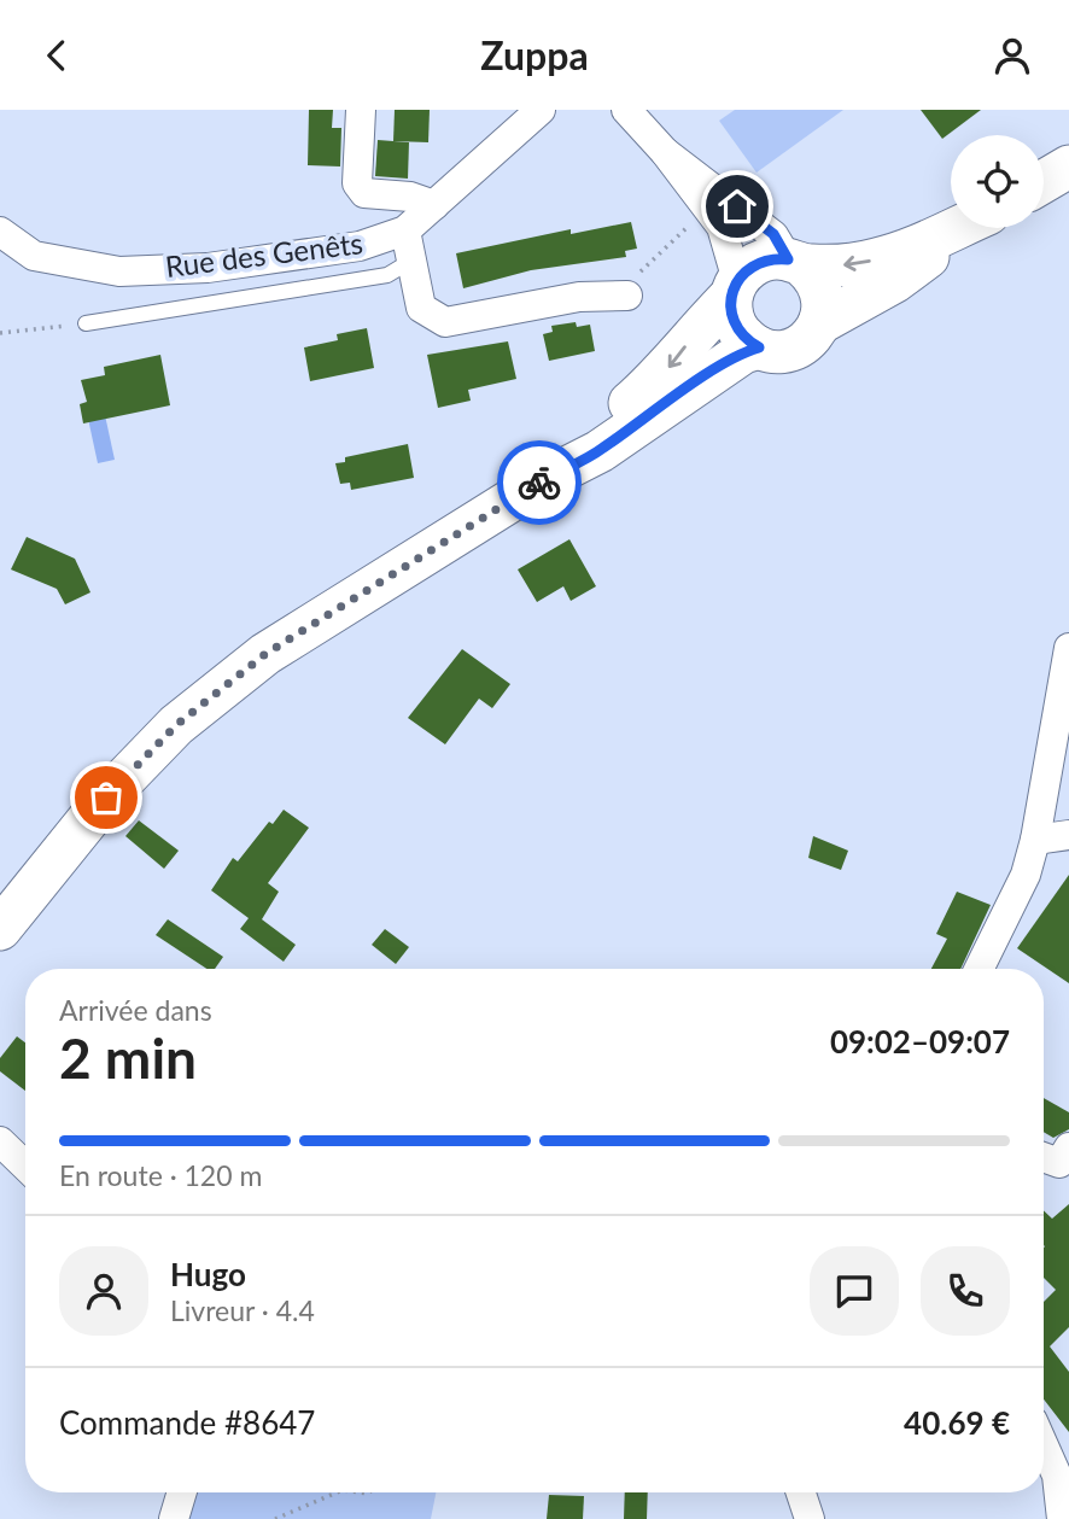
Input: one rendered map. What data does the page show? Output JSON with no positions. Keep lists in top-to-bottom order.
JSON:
{
  "streets": {
    "street": ["Rue des Genêts"]
  },
  "page": {
    "header": "Zuppa",
    "heading": ["2 min", "Arrivée dans", "09:02–09:07"],
    "panel": [
      "Hugo",
      "Livreur · 4.4",
      "Commande #8647",
      "40.69 €"
    ],
    "bar": "En route · 120 m"
  }
}
